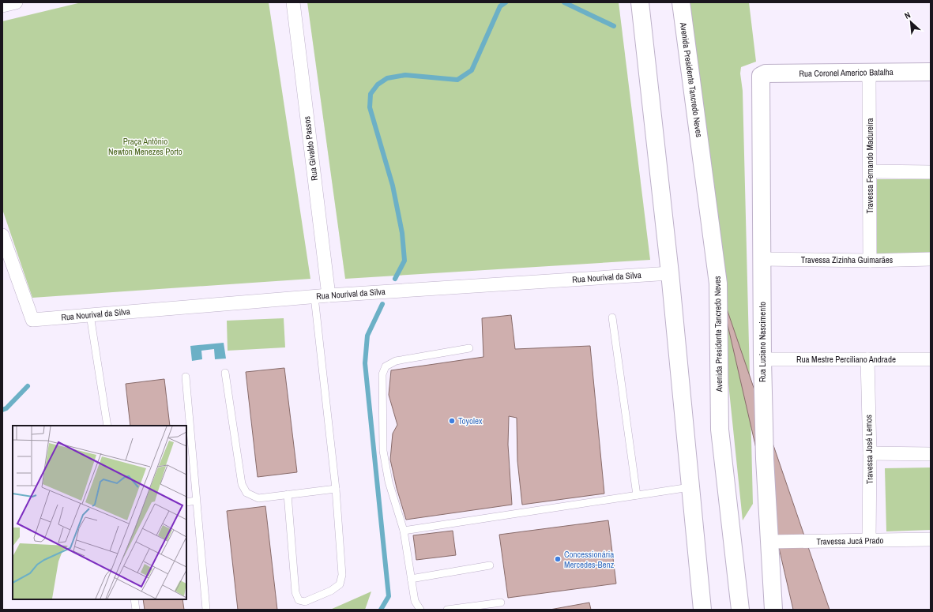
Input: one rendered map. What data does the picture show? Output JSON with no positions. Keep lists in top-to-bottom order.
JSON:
{
  "streets": {
    "main road": ["Rua Coronel Americo Batalha", "Avenida Presidente Tancredo Neves", "Rua Luciano Nascimento"],
    "street": [
      "Rua Givaldo Passos",
      "Travessa Fernando Madureira",
      "Travessa Zizinha Guimarães",
      "Rua Nourival da Silva",
      "Rua Mestre Perciliano Andrade",
      "Travessa José Lemos",
      "Travessa Jucá Prado"
    ]
  },
  "crossings": [
    ["Rua Coronel Americo Batalha", "Travessa Fernando Madureira"],
    ["Rua Coronel Americo Batalha", "Rua Luciano Nascimento"],
    ["Rua Givaldo Passos", "Rua Nourival da Silva"],
    ["Travessa Fernando Madureira", "Travessa Zizinha Guimarães"],
    ["Travessa Zizinha Guimarães", "Rua Luciano Nascimento"],
    ["Rua Luciano Nascimento", "Rua Mestre Perciliano Andrade"],
    ["Rua Luciano Nascimento", "Travessa Jucá Prado"],
    ["Rua Mestre Perciliano Andrade", "Travessa José Lemos"],
    ["Travessa José Lemos", "Travessa Jucá Prado"]
  ],
  "parks": ["Praça Antônio Newton Menezes Porto"],
  "places": ["Toyolex", "Concessionária Mercedes-Benz"],
  "north": "top left"
}
